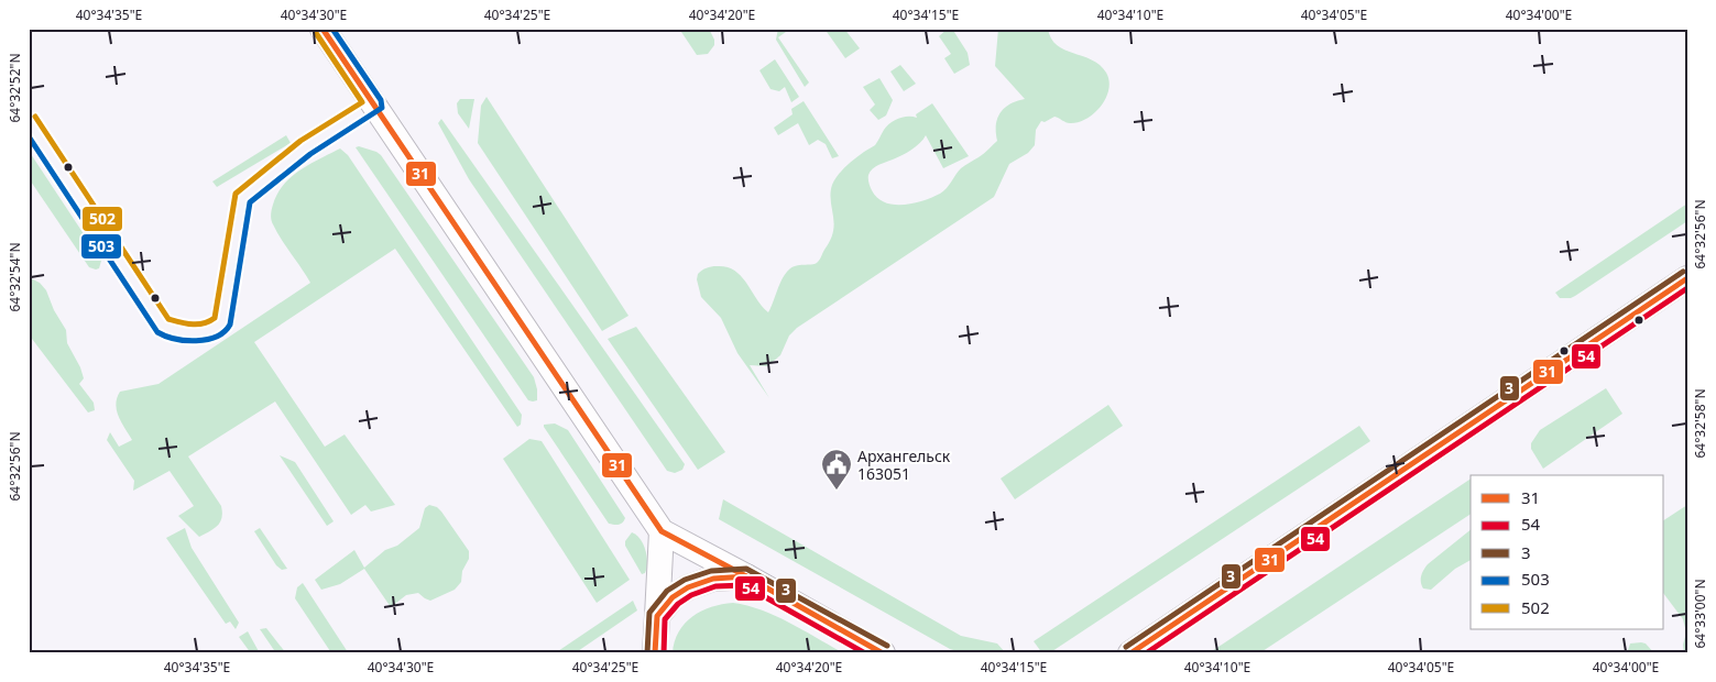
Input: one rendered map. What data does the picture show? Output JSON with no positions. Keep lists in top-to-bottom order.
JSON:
{
  "places": {
    "public building": ["Архангельск 163051"]
  },
  "lines": [
    "transit line 31",
    "transit line 503",
    "transit line 502",
    "transit line 3",
    "transit line 54"
  ],
  "legend": [
    "31",
    "54",
    "3",
    "503",
    "502"
  ],
  "coordinates": [
    "40°34'35\"E",
    "40°34'30\"E",
    "40°34'25\"E",
    "40°34'20\"E",
    "40°34'15\"E",
    "40°34'10\"E",
    "40°34'05\"E",
    "40°34'00\"E",
    "64°32'52\"N",
    "64°32'56\"N",
    "64°32'54\"N",
    "64°32'58\"N",
    "64°33'00\"N"
  ]
}
